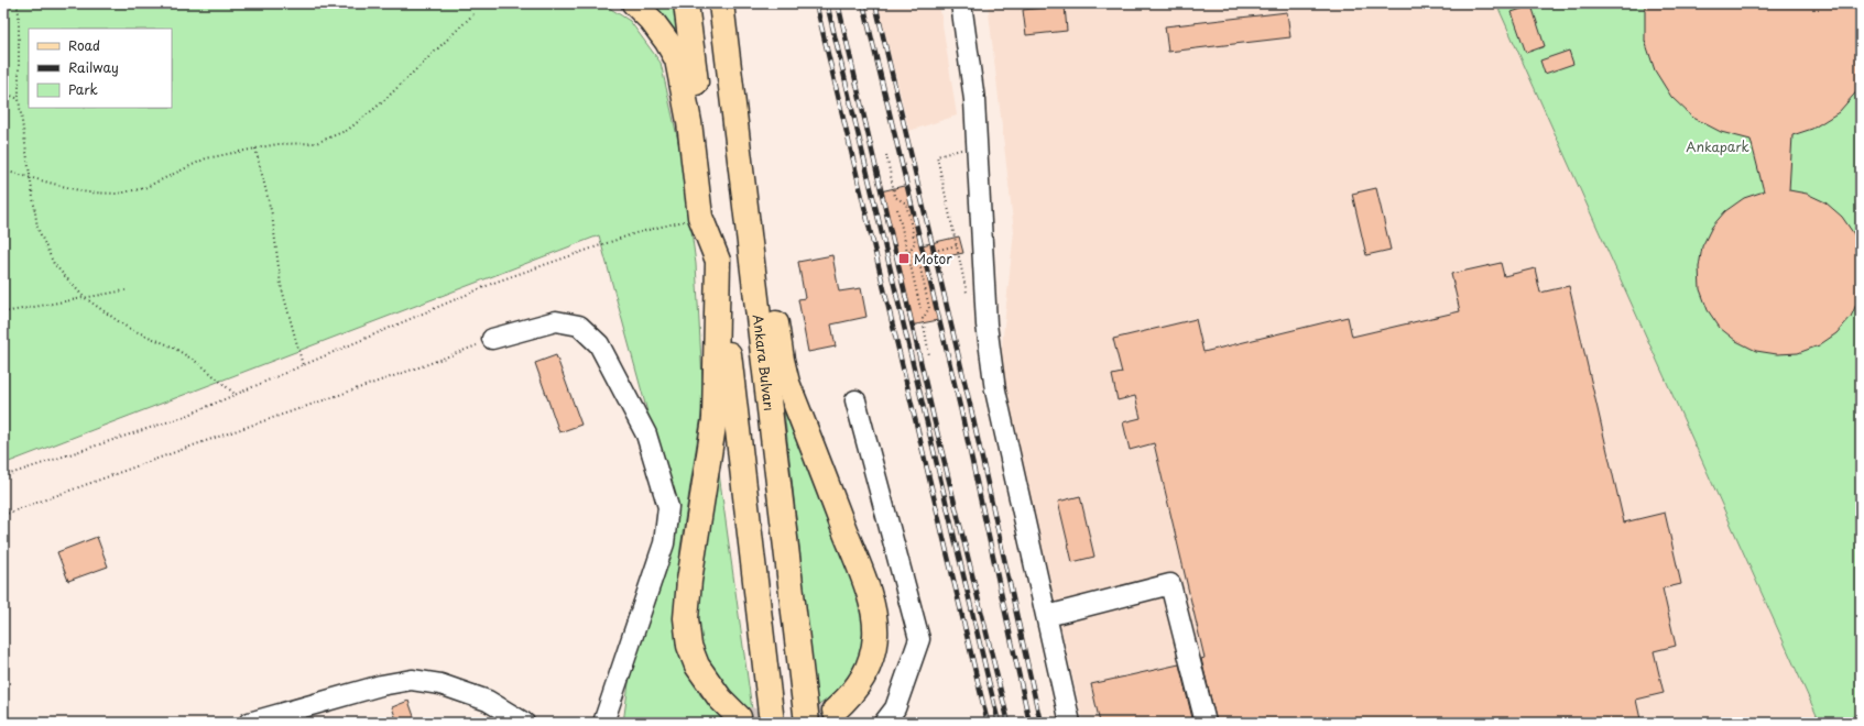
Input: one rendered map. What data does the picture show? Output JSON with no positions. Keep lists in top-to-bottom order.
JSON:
{
  "streets": {
    "main road": ["Ankara Bulvarı"]
  },
  "parks": ["Ankapark"],
  "places": {
    "transit": ["Motor"]
  },
  "legend": ["Road", "Railway", "Park"]
}
